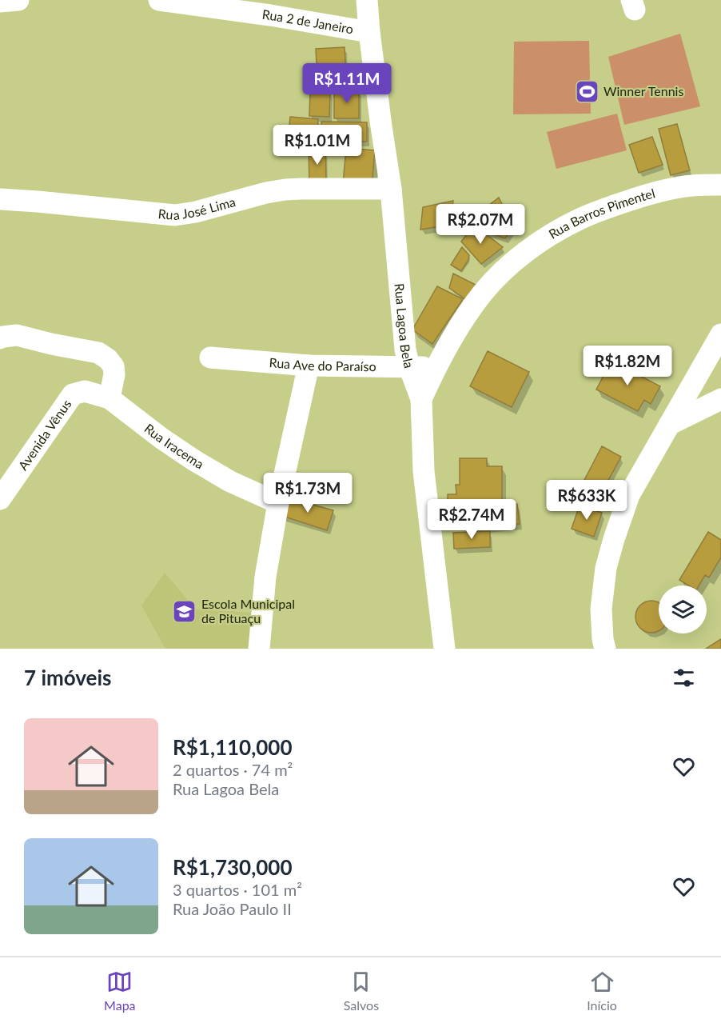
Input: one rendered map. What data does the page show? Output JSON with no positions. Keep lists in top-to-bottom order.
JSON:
{
  "streets": {
    "street": [
      "Rua 2 de Janeiro",
      "Rua José Lima",
      "Rua Barros Pimentel",
      "Rua Lagoa Bela",
      "Rua Ave do Paraíso",
      "Avenida Vênus",
      "Rua Iracema"
    ]
  },
  "crossings": [
    ["Rua 2 de Janeiro", "Rua Lagoa Bela"],
    ["Rua José Lima", "Rua Lagoa Bela"],
    ["Rua Barros Pimentel", "Rua Lagoa Bela"],
    ["Rua Barros Pimentel", "Rua Ave do Paraíso"],
    ["Rua Lagoa Bela", "Rua Ave do Paraíso"],
    ["Avenida Vênus", "Rua Iracema"]
  ],
  "places": {
    "sports": ["Winner Tennis"],
    "school or university": ["Escola Municipal de Pituaçu"]
  },
  "page": {
    "price": [
      "R$1.11M",
      "R$1.01M",
      "R$2.07M",
      "R$1.82M",
      "R$1.73M",
      "R$633K",
      "R$2.74M"
    ],
    "heading": "7 imóveis",
    "list": [
      {
        "name": "R$1,110,000",
        "note": "2 quartos · 74 m² · Rua Lagoa Bela"
      },
      {
        "name": "R$1,730,000",
        "note": "3 quartos · 101 m² · Rua João Paulo II"
      }
    ],
    "tabs": ["Mapa", "Salvos", "Início"]
  }
}
